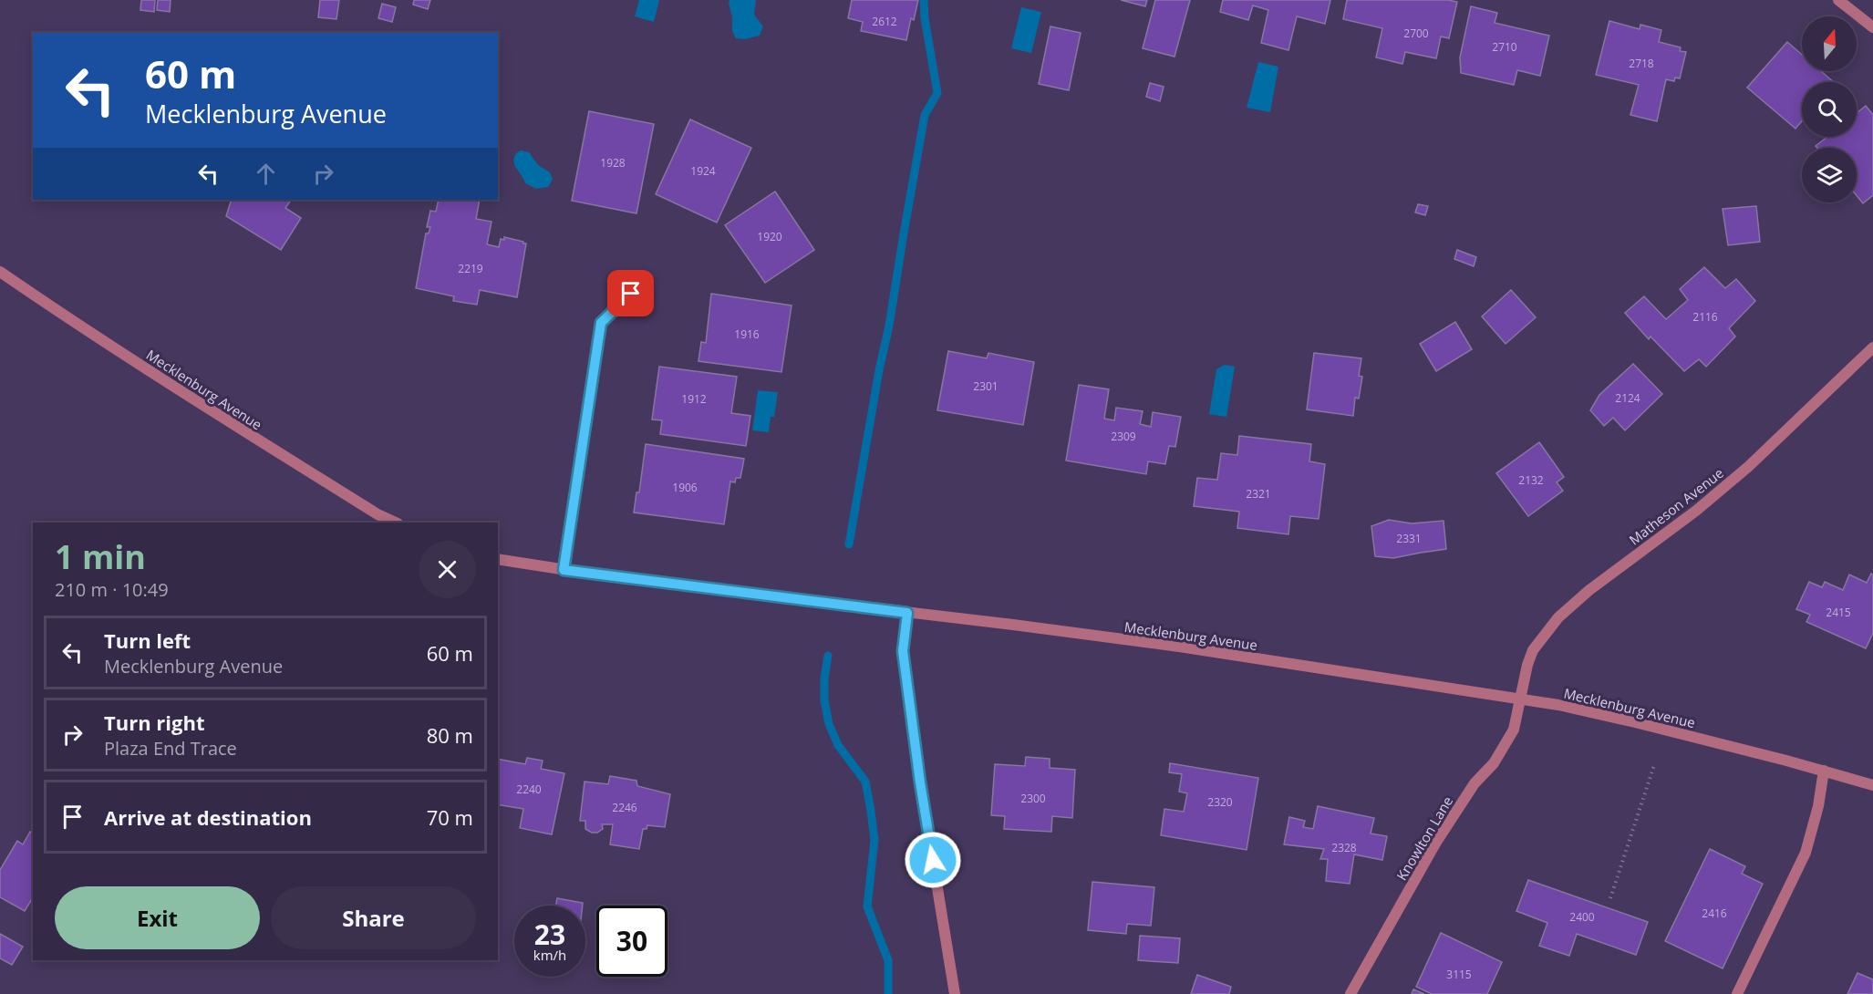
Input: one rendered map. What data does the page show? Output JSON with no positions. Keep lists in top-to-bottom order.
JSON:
{
  "streets": {
    "street": ["Mecklenburg Avenue", "Matheson Avenue", "Knowlton Lane"]
  },
  "crossings": [
    ["Mecklenburg Avenue", "Matheson Avenue"],
    ["Mecklenburg Avenue", "Knowlton Lane"],
    ["Matheson Avenue", "Knowlton Lane"]
  ],
  "house_numbers": [
    "2612",
    "2700",
    "2710",
    "2718",
    "1928",
    "1924",
    "1920",
    "2219",
    "2116",
    "1916",
    "2301",
    "2124",
    "1912",
    "2309",
    "2132",
    "1906",
    "2321",
    "2331",
    "2415",
    "2240",
    "2300",
    "2320",
    "2246",
    "2328",
    "2416",
    "2400",
    "3115"
  ],
  "north": "top",
  "page": {
    "turn": ["60 m", "Mecklenburg Avenue"],
    "heading": ["1 min", "210 m · 10:49"],
    "list": [
      {
        "name": "Turn left",
        "note": "Mecklenburg Avenue",
        "value": "60 m"
      },
      {
        "name": "Turn right",
        "note": "Plaza End Trace",
        "value": "80 m"
      },
      {
        "name": "Arrive at destination",
        "value": "70 m"
      }
    ],
    "buttons": ["Exit", "Share"],
    "speed": "23 km/h",
    "limit": "30"
  }
}
